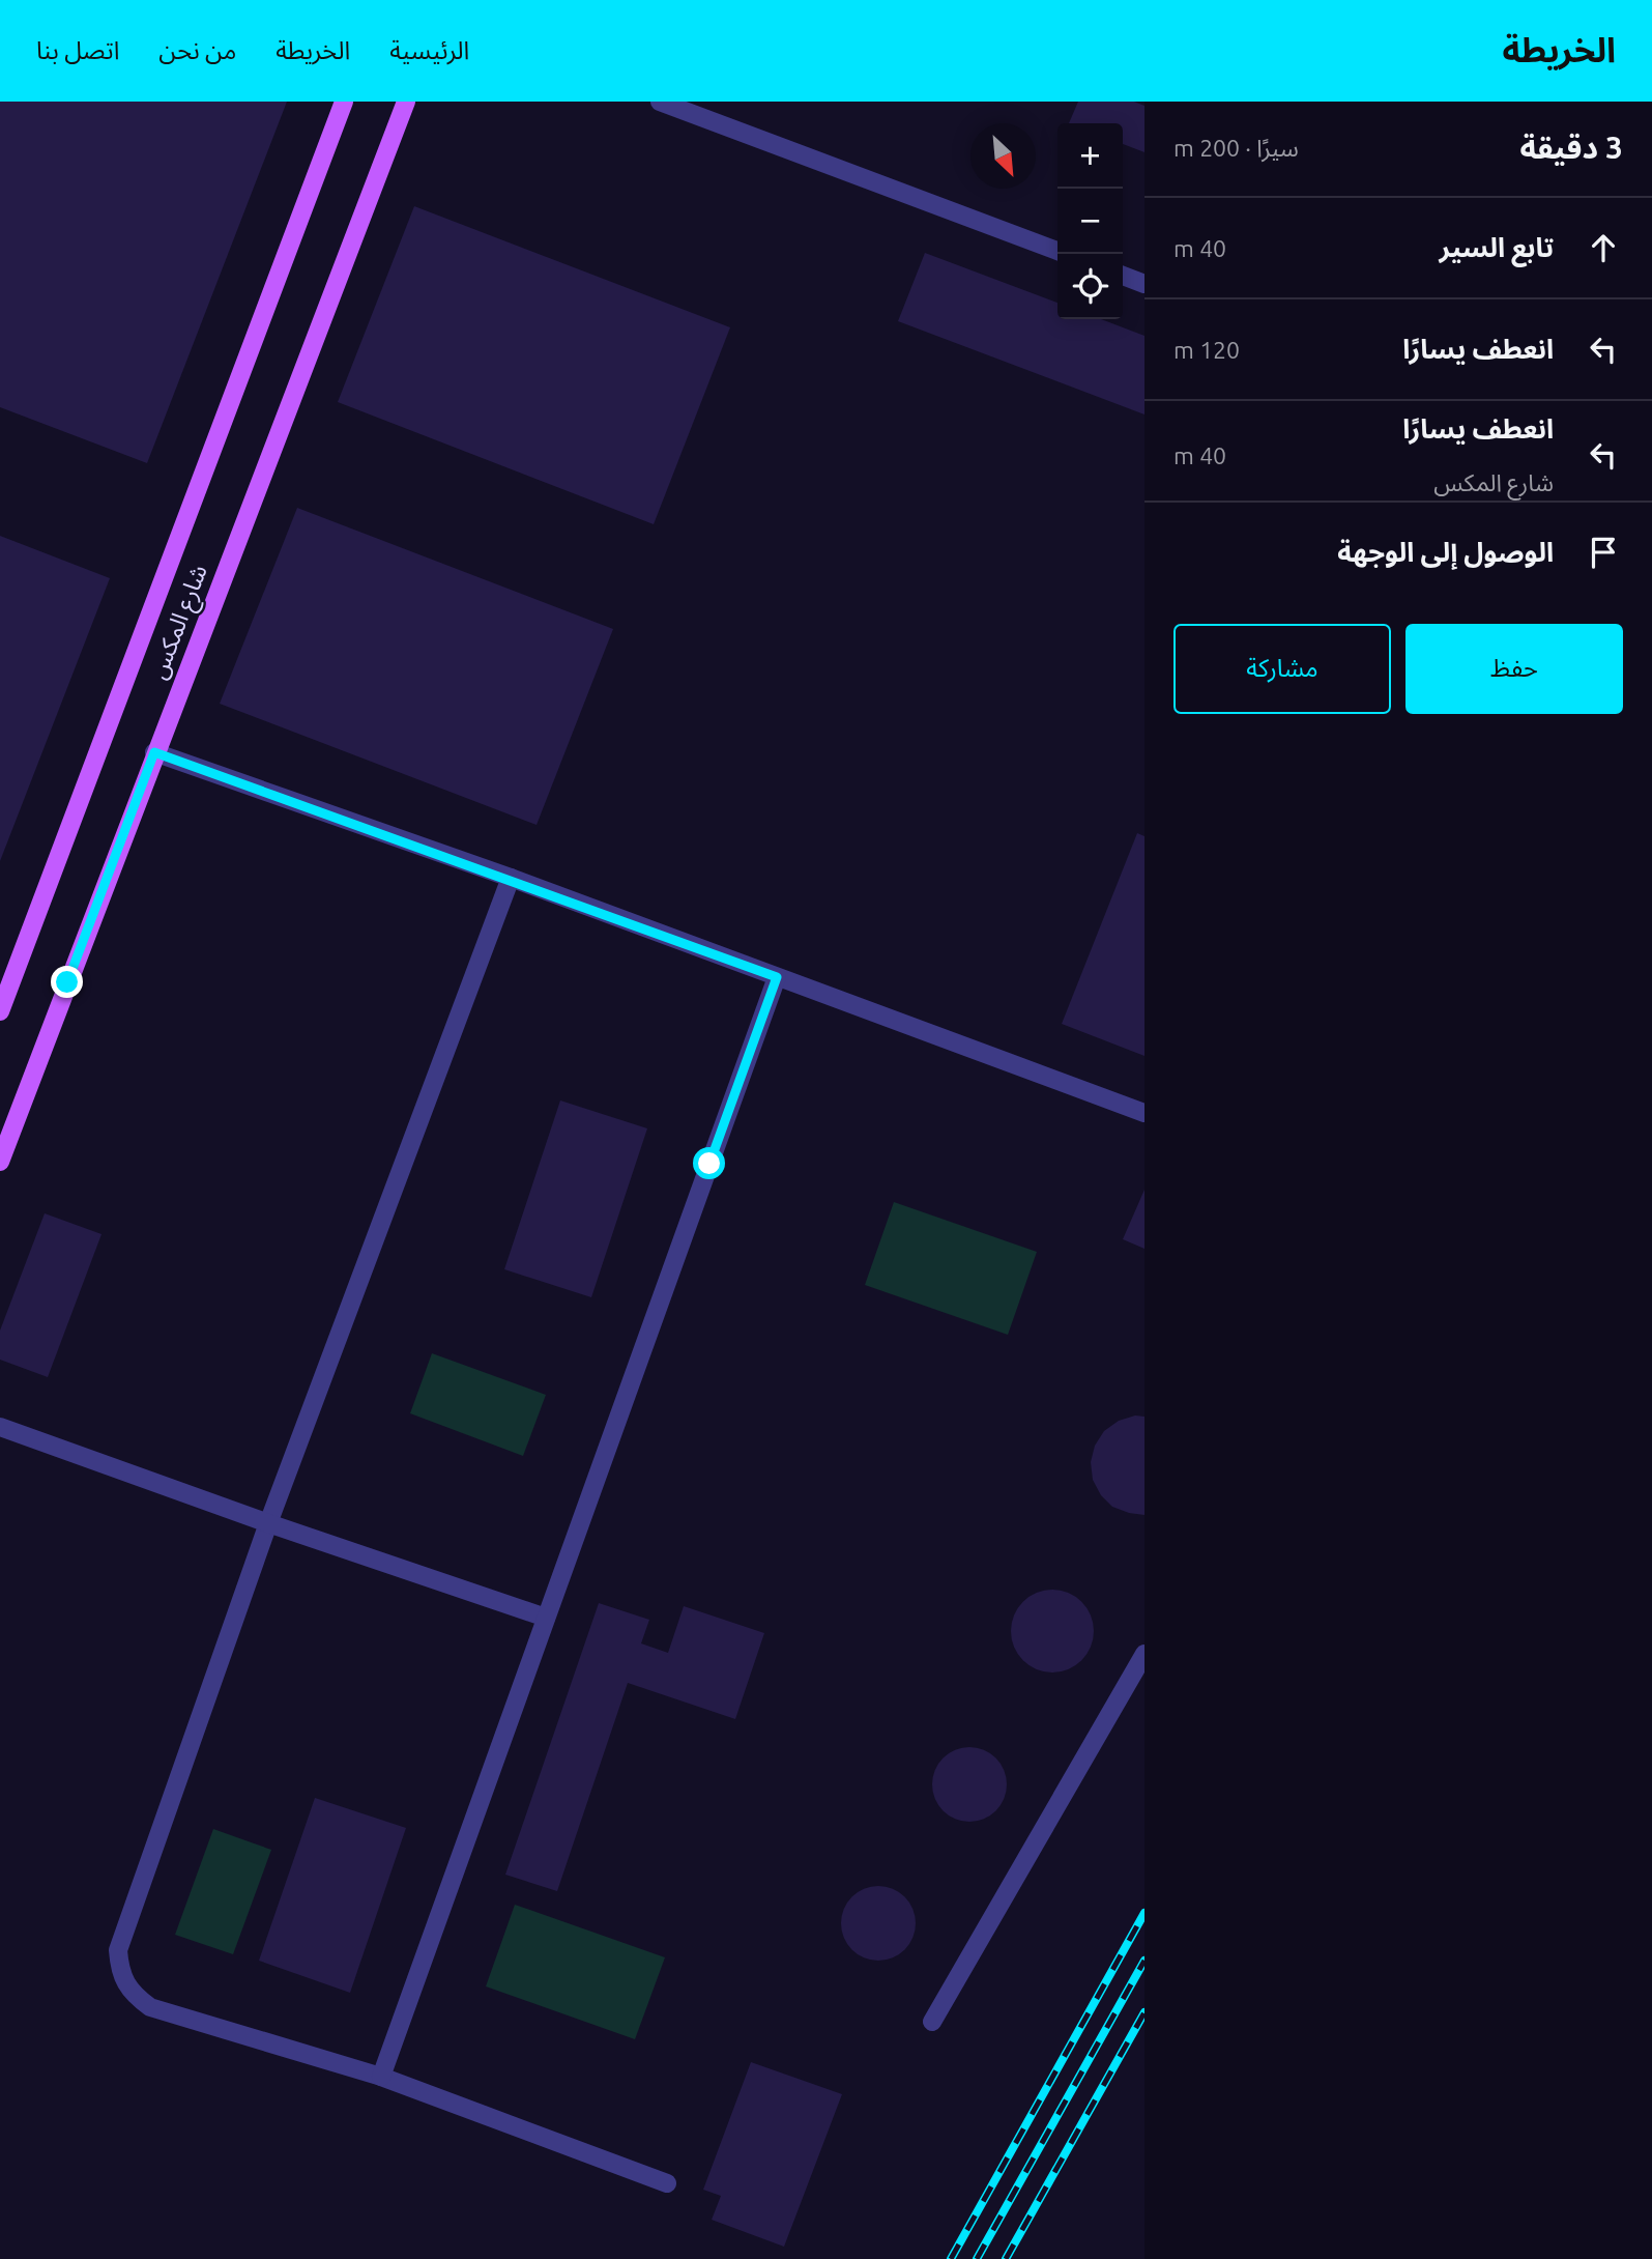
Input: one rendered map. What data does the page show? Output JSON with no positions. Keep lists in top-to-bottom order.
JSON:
{
  "streets": {
    "main road": ["شارع المكس"]
  },
  "north": "bottom right",
  "page": {
    "header": "الخريطة",
    "nav": [
      "الرئيسية",
      "الخريطة",
      "من نحن",
      "اتصل بنا"
    ],
    "heading": ["3 دقيقة", "سيرًا · 200 m"],
    "map_buttons": ["+", "−"],
    "list": [
      ["تابع السير", "40 m"],
      ["انعطف يسارًا", "120 m"],
      ["انعطف يسارًا", "شارع المكس", "40 m"],
      "الوصول إلى الوجهة"
    ],
    "buttons": ["حفظ", "مشاركة"]
  }
}
